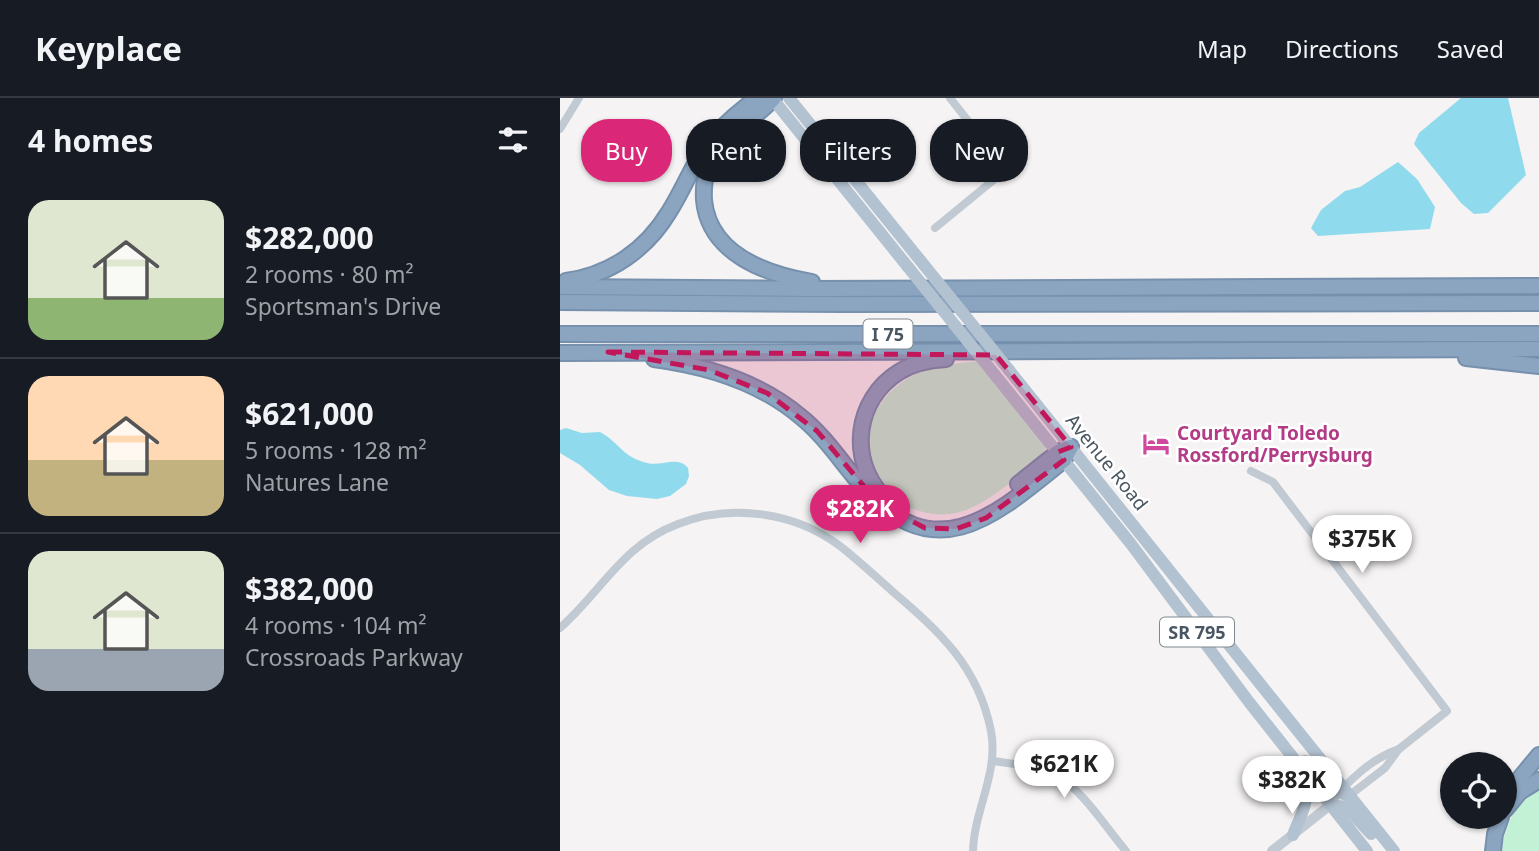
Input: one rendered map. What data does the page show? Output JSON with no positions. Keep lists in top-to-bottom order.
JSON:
{
  "streets": {
    "highway": ["I 75"],
    "main road": ["Avenue Road", "SR 795"]
  },
  "places": {
    "hotel": ["Courtyard Toledo Rossford/Perrysburg"]
  },
  "page": {
    "header": "Keyplace",
    "nav": ["Map", "Directions", "Saved"],
    "heading": "4 homes",
    "chip": [
      "Buy",
      "Rent",
      "Filters",
      "New"
    ],
    "list": [
      {
        "name": "$282,000",
        "note": "2 rooms · 80 m² · Sportsman's Drive"
      },
      {
        "name": "$621,000",
        "note": "5 rooms · 128 m² · Natures Lane"
      },
      {
        "name": "$382,000",
        "note": "4 rooms · 104 m² · Crossroads Parkway"
      }
    ],
    "price": [
      "$282K",
      "$375K",
      "$621K",
      "$382K"
    ]
  }
}
